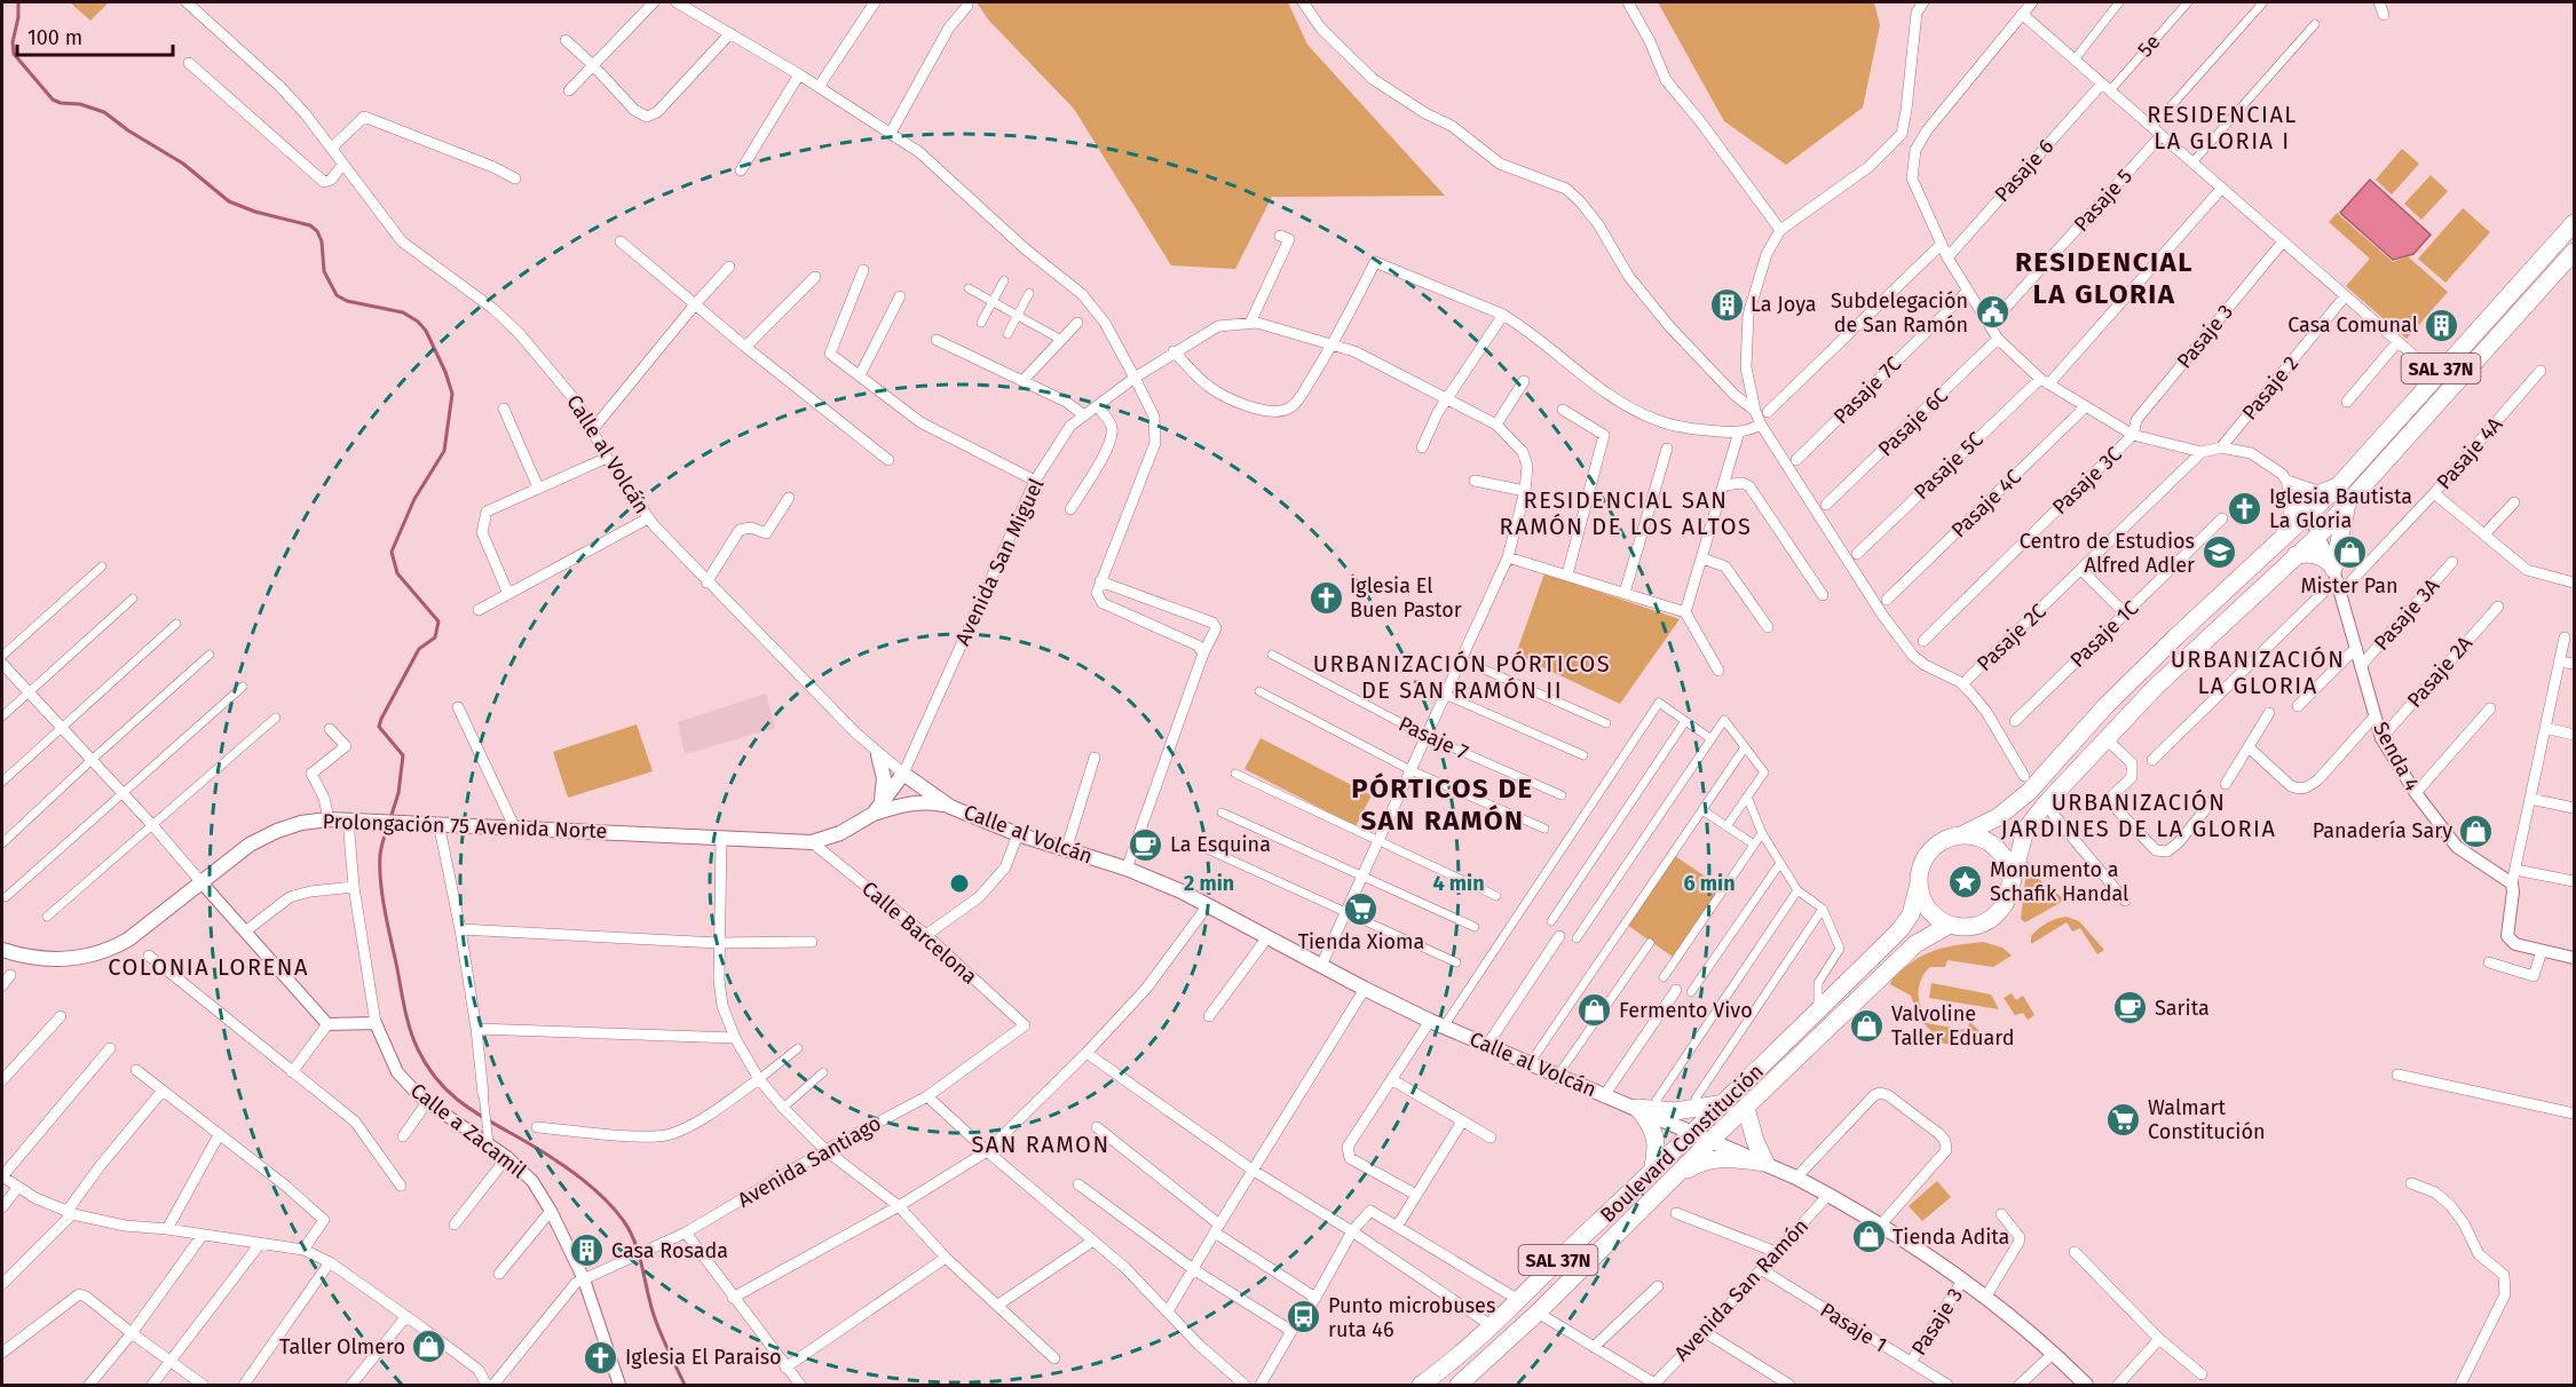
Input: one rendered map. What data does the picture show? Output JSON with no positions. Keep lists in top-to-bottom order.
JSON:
{
  "streets": {
    "highway": ["SAL 37N", "Boulevard Constitución"],
    "main road": ["Calle al Volcán", "Prolongación 75 Avenida Norte"],
    "street": [
      "5e",
      "Pasaje 6",
      "Pasaje 5",
      "Pasaje 3",
      "Pasaje 2",
      "Pasaje 7C",
      "Pasaje 6C",
      "Pasaje 4A",
      "Pasaje 5C",
      "Pasaje 3C",
      "Pasaje 4C",
      "Avenida San Miguel",
      "Pasaje 3A",
      "Pasaje 1C",
      "Pasaje 2C",
      "Pasaje 2A",
      "Pasaje 7",
      "Senda 4",
      "Calle Barcelona",
      "Calle a Zacamil",
      "Avenida Santiago",
      "Avenida San Ramón",
      "Pasaje 1"
    ]
  },
  "crossings": [
    ["5e", "Pasaje 6"],
    ["Pasaje 3", "Calle al Volcán"],
    ["Pasaje 3", "Pasaje 3C"],
    ["Pasaje 3", "Pasaje 1"],
    ["SAL 37N", "Senda 4"],
    ["SAL 37N", "Boulevard Constitución"],
    ["Pasaje 4A", "Senda 4"],
    ["Calle al Volcán", "Avenida San Miguel"],
    ["Calle al Volcán", "Prolongación 75 Avenida Norte"],
    ["Calle al Volcán", "Boulevard Constitución"],
    ["Calle al Volcán", "Avenida San Ramón"],
    ["Avenida San Miguel", "Prolongación 75 Avenida Norte"],
    ["Pasaje 3A", "Senda 4"],
    ["Pasaje 2A", "Senda 4"],
    ["Prolongación 75 Avenida Norte", "Calle Barcelona"],
    ["Calle Barcelona", "Avenida Santiago"],
    ["Calle a Zacamil", "Avenida Santiago"],
    ["Avenida San Ramón", "Pasaje 1"]
  ],
  "districts": [
    "RESIDENCIAL LA GLORIA I",
    "RESIDENCIAL LA GLORIA",
    "RESIDENCIAL SAN RAMÓN DE LOS ALTOS",
    "URBANIZACIÓN LA GLORIA",
    "URBANIZACIÓN PÓRTICOS DE SAN RAMÓN II",
    "PÓRTICOS DE SAN RAMÓN",
    "URBANIZACIÓN JARDINES DE LA GLORIA",
    "COLONIA LORENA",
    "SAN RAMON"
  ],
  "places": {
    "building": ["La Joya", "Casa Comunal", "Casa Rosada"],
    "public building": ["Subdelegación de San Ramón"],
    "church": ["Iglesia Bautista La Gloria", "Iglesia El Buen Pastor", "Iglesia El Paraiso"],
    "school or university": ["Centro de Estudios Alfred Adler"],
    "shop": [
      "Mister Pan",
      "Panadería Sary",
      "Fermento Vivo",
      "Valvoline Taller Eduard",
      "Tienda Adita",
      "Taller Olmero"
    ],
    "cafe": ["La Esquina", "Sarita"],
    "place": ["Monumento a Schafik Handal"],
    "supermarket": ["Tienda Xioma", "Walmart Constitución"],
    "bus stop": ["Punto microbuses ruta 46"]
  },
  "scale_bar": "100 m",
  "rings": ["2 min", "4 min", "6 min"]
}
